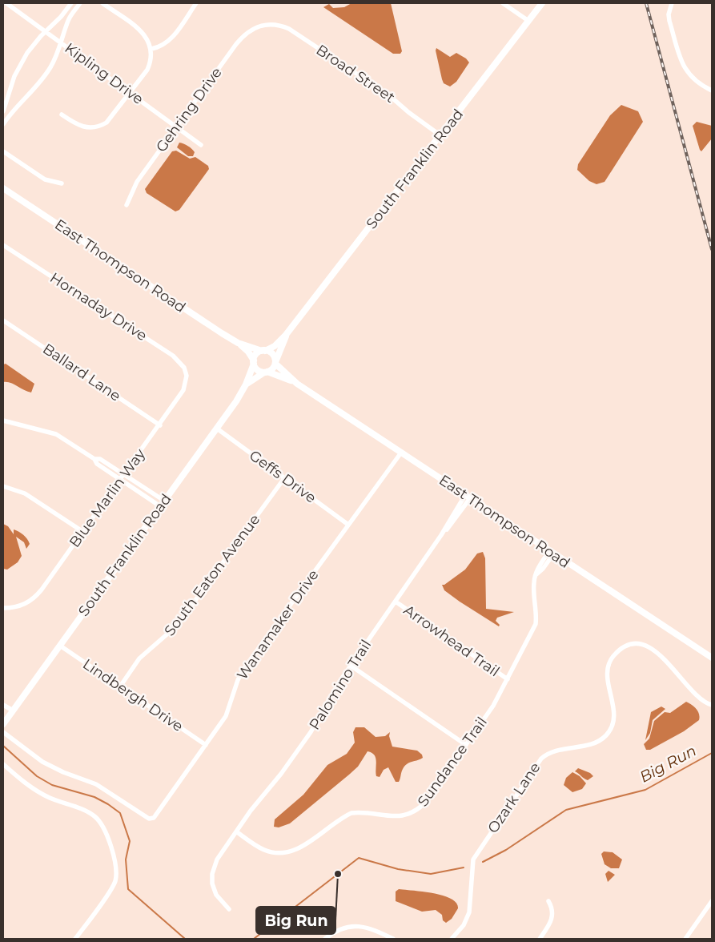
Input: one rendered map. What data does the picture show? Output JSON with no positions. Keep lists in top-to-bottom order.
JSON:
{
  "streets": {
    "main road": ["South Franklin Road", "East Thompson Road"],
    "street": [
      "Kipling Drive",
      "Broad Street",
      "Gehring Drive",
      "Hornaday Drive",
      "Ballard Lane",
      "Geffs Drive",
      "Blue Marlin Way",
      "South Eaton Avenue",
      "Wanamaker Drive",
      "Arrowhead Trail",
      "Palomino Trail",
      "Lindbergh Drive",
      "Sundance Trail",
      "Ozark Lane"
    ]
  },
  "crossings": [
    ["Kipling Drive", "Gehring Drive"],
    ["Broad Street", "Gehring Drive"],
    ["Broad Street", "South Franklin Road"],
    ["South Franklin Road", "East Thompson Road"],
    ["South Franklin Road", "Geffs Drive"],
    ["South Franklin Road", "Lindbergh Drive"],
    ["East Thompson Road", "Wanamaker Drive"],
    ["East Thompson Road", "Palomino Trail"],
    ["East Thompson Road", "Sundance Trail"],
    ["Hornaday Drive", "Blue Marlin Way"],
    ["Ballard Lane", "Blue Marlin Way"],
    ["Geffs Drive", "South Eaton Avenue"],
    ["Geffs Drive", "Wanamaker Drive"],
    ["South Eaton Avenue", "Lindbergh Drive"],
    ["Wanamaker Drive", "Lindbergh Drive"],
    ["Arrowhead Trail", "Palomino Trail"],
    ["Arrowhead Trail", "Sundance Trail"],
    ["Palomino Trail", "Sundance Trail"]
  ],
  "water": ["Big Run"],
  "places": ["Big Run"]
}
